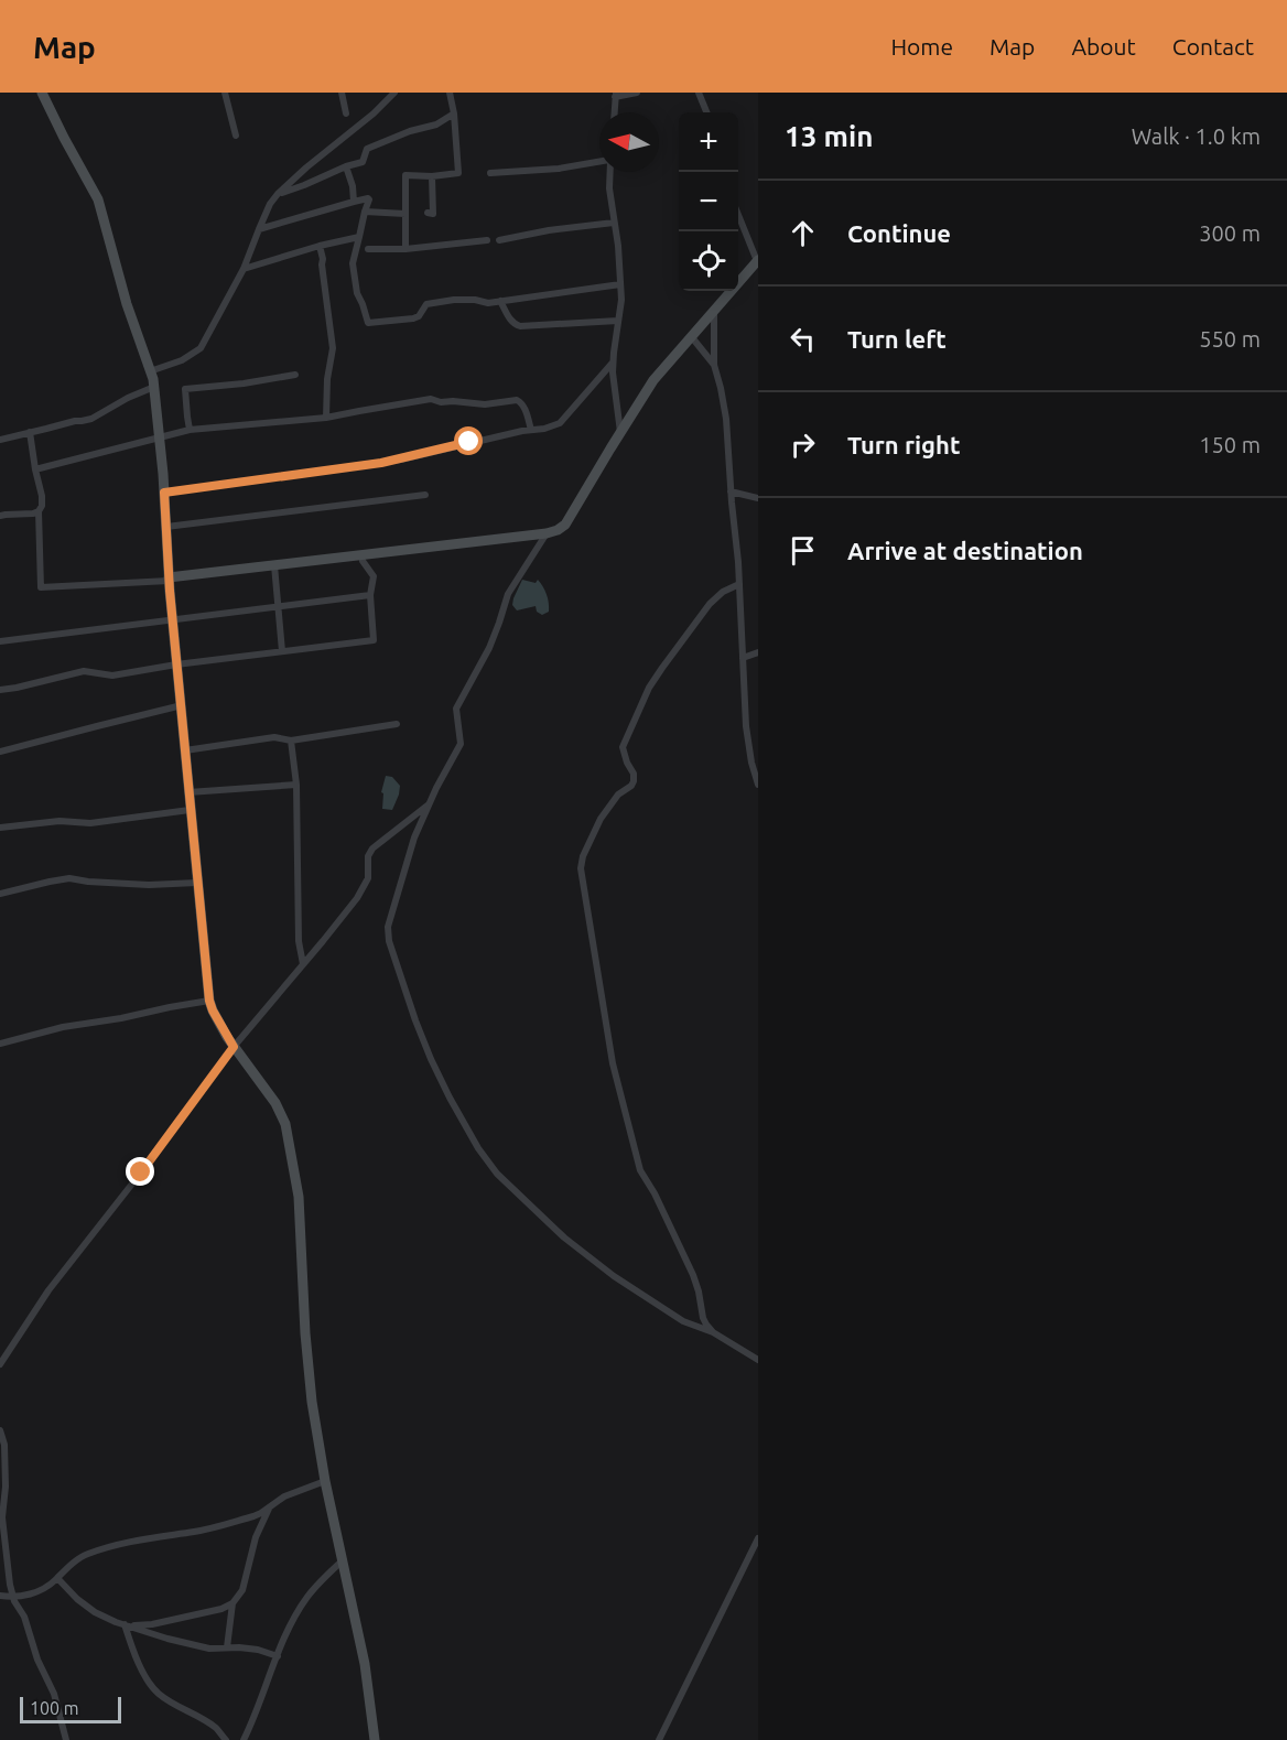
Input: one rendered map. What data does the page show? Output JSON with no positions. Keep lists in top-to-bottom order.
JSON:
{
  "scale_bar": "100 m",
  "north": "left",
  "page": {
    "header": "Map",
    "nav": [
      "Home",
      "Map",
      "About",
      "Contact"
    ],
    "heading": ["13 min", "Walk · 1.0 km"],
    "map_buttons": ["+", "−"],
    "list": [
      ["Continue", "300 m"],
      ["Turn left", "550 m"],
      ["Turn right", "150 m"],
      "Arrive at destination"
    ],
    "scale": "100 m"
  }
}
